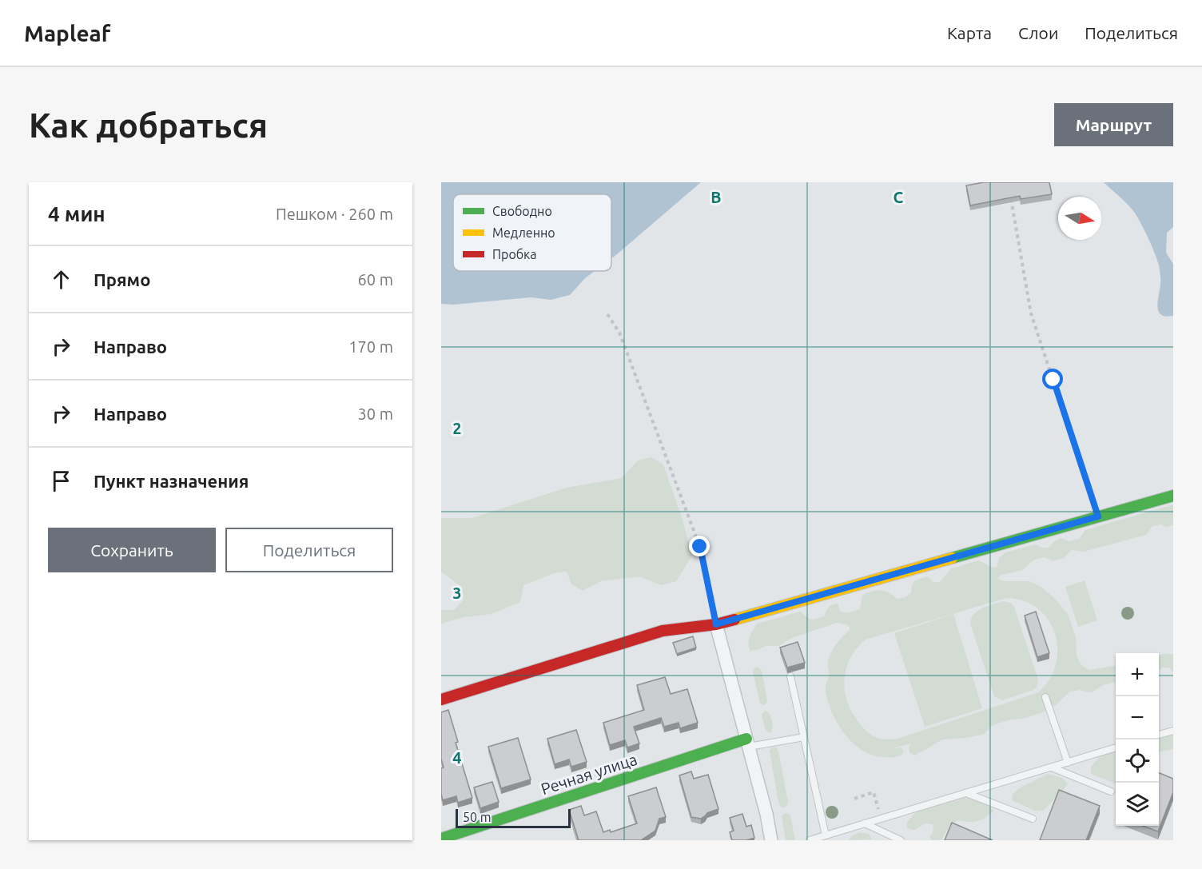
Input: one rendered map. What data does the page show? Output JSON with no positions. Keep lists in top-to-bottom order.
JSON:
{
  "streets": {
    "street": ["Речная улица"]
  },
  "legend": ["Свободно", "Медленно", "Пробка"],
  "scale_bar": "50 m",
  "north": "right",
  "page": {
    "header": "Mapleaf",
    "nav": ["Карта", "Слои", "Поделиться"],
    "buttons": [
      "Маршрут",
      ["Сохранить", "Поделиться"]
    ],
    "title": "Как добраться",
    "heading": ["4 мин", "Пешком · 260 m"],
    "list": [
      ["Прямо", "60 m"],
      ["Направо", "170 m"],
      ["Направо", "30 m"],
      "Пункт назначения"
    ],
    "map_buttons": ["+", "−"],
    "scale": "50 m"
  },
  "grid": {
    "columns": ["B", "C"],
    "rows": ["2", "3", "4"]
  }
}
